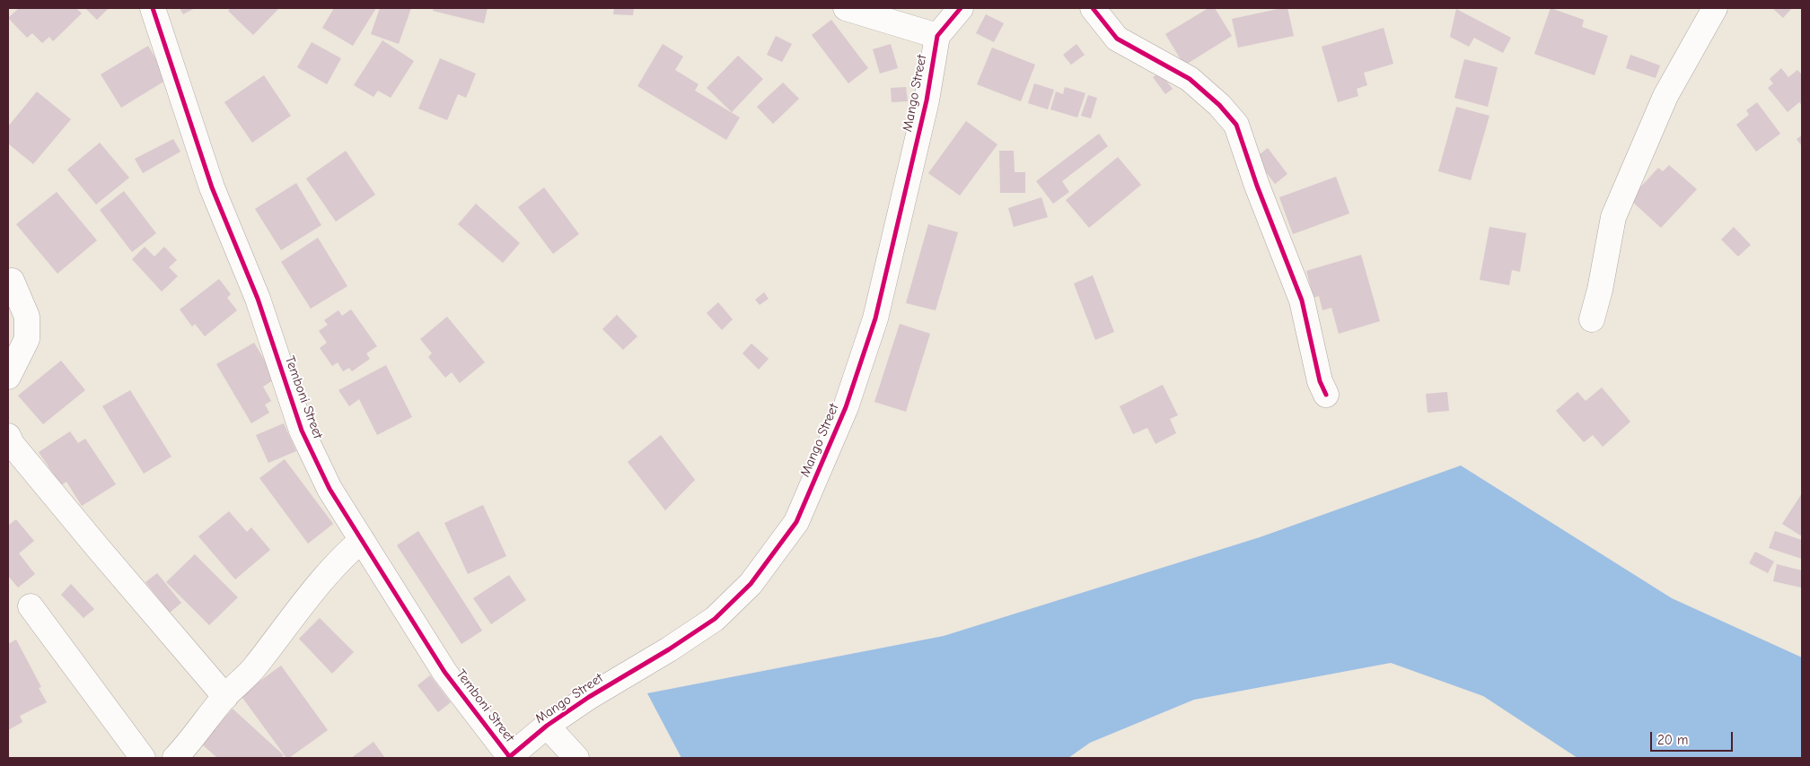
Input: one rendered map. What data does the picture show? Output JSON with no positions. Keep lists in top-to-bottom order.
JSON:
{
  "streets": {
    "street": ["Mango Street", "Temboni Street"]
  },
  "crossings": [
    ["Mango Street", "Temboni Street"]
  ],
  "scale_bar": "20 m"
}
